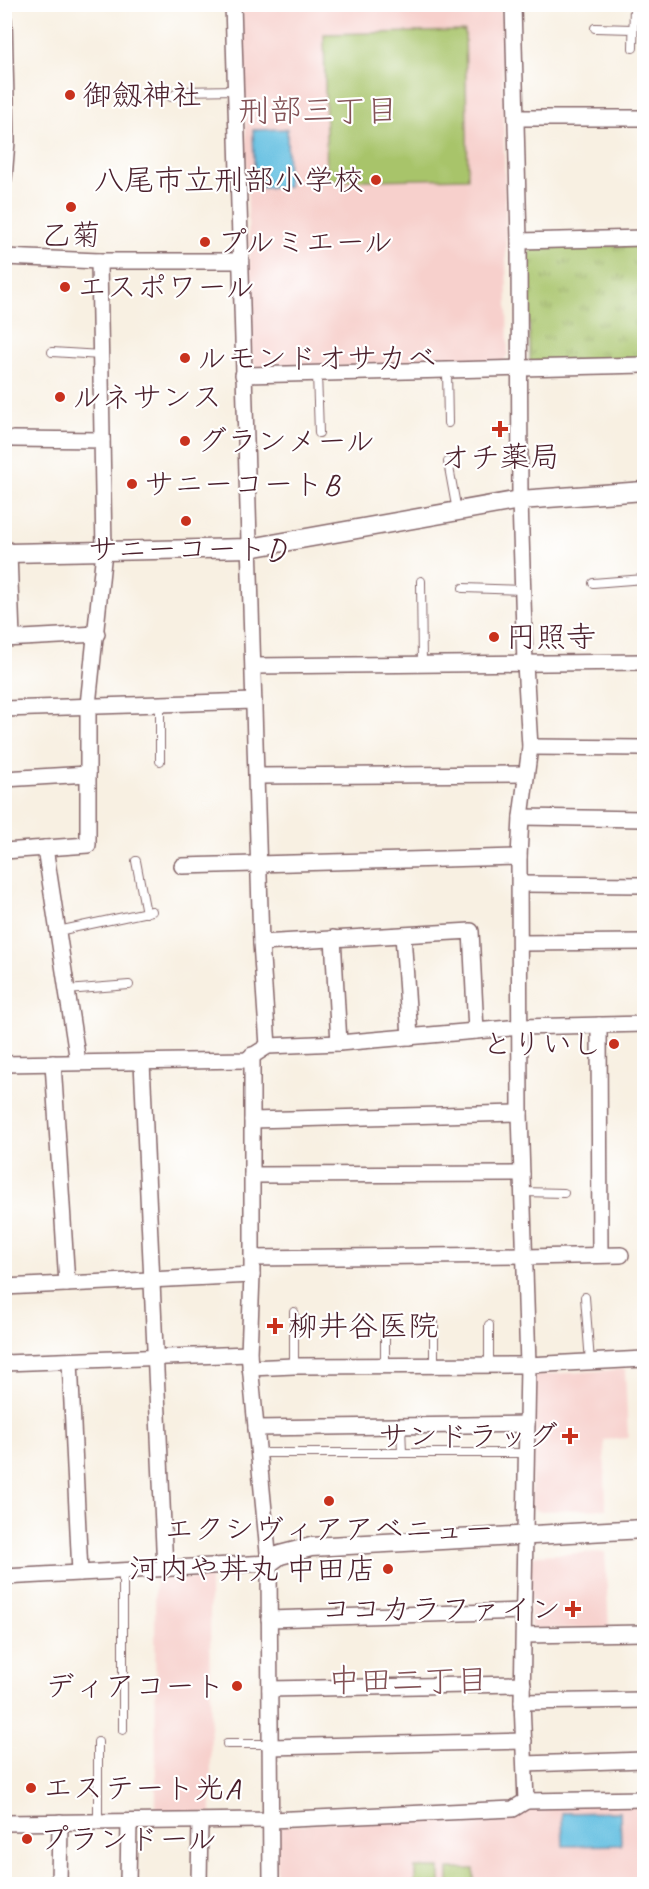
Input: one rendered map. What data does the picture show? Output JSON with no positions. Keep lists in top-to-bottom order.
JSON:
{
  "districts": ["刑部三丁目", "中田二丁目"],
  "places": {
    "other": [
      "御劔神社",
      "八尾市立刑部小学校",
      "乙菊",
      "プルミエール",
      "エスポワール",
      "ルモンドオサカベ",
      "ルネサンス",
      "グランメール",
      "サニーコートB",
      "サニーコートD",
      "円照寺",
      "とりいし",
      "エクシヴィアアベニュー",
      "河内や丼丸 中田店",
      "ディアコート",
      "エステート光A",
      "プランドール"
    ],
    "health": [
      "オチ薬局",
      "柳井谷医院",
      "サンドラッグ",
      "ココカラファイン"
    ]
  }
}
